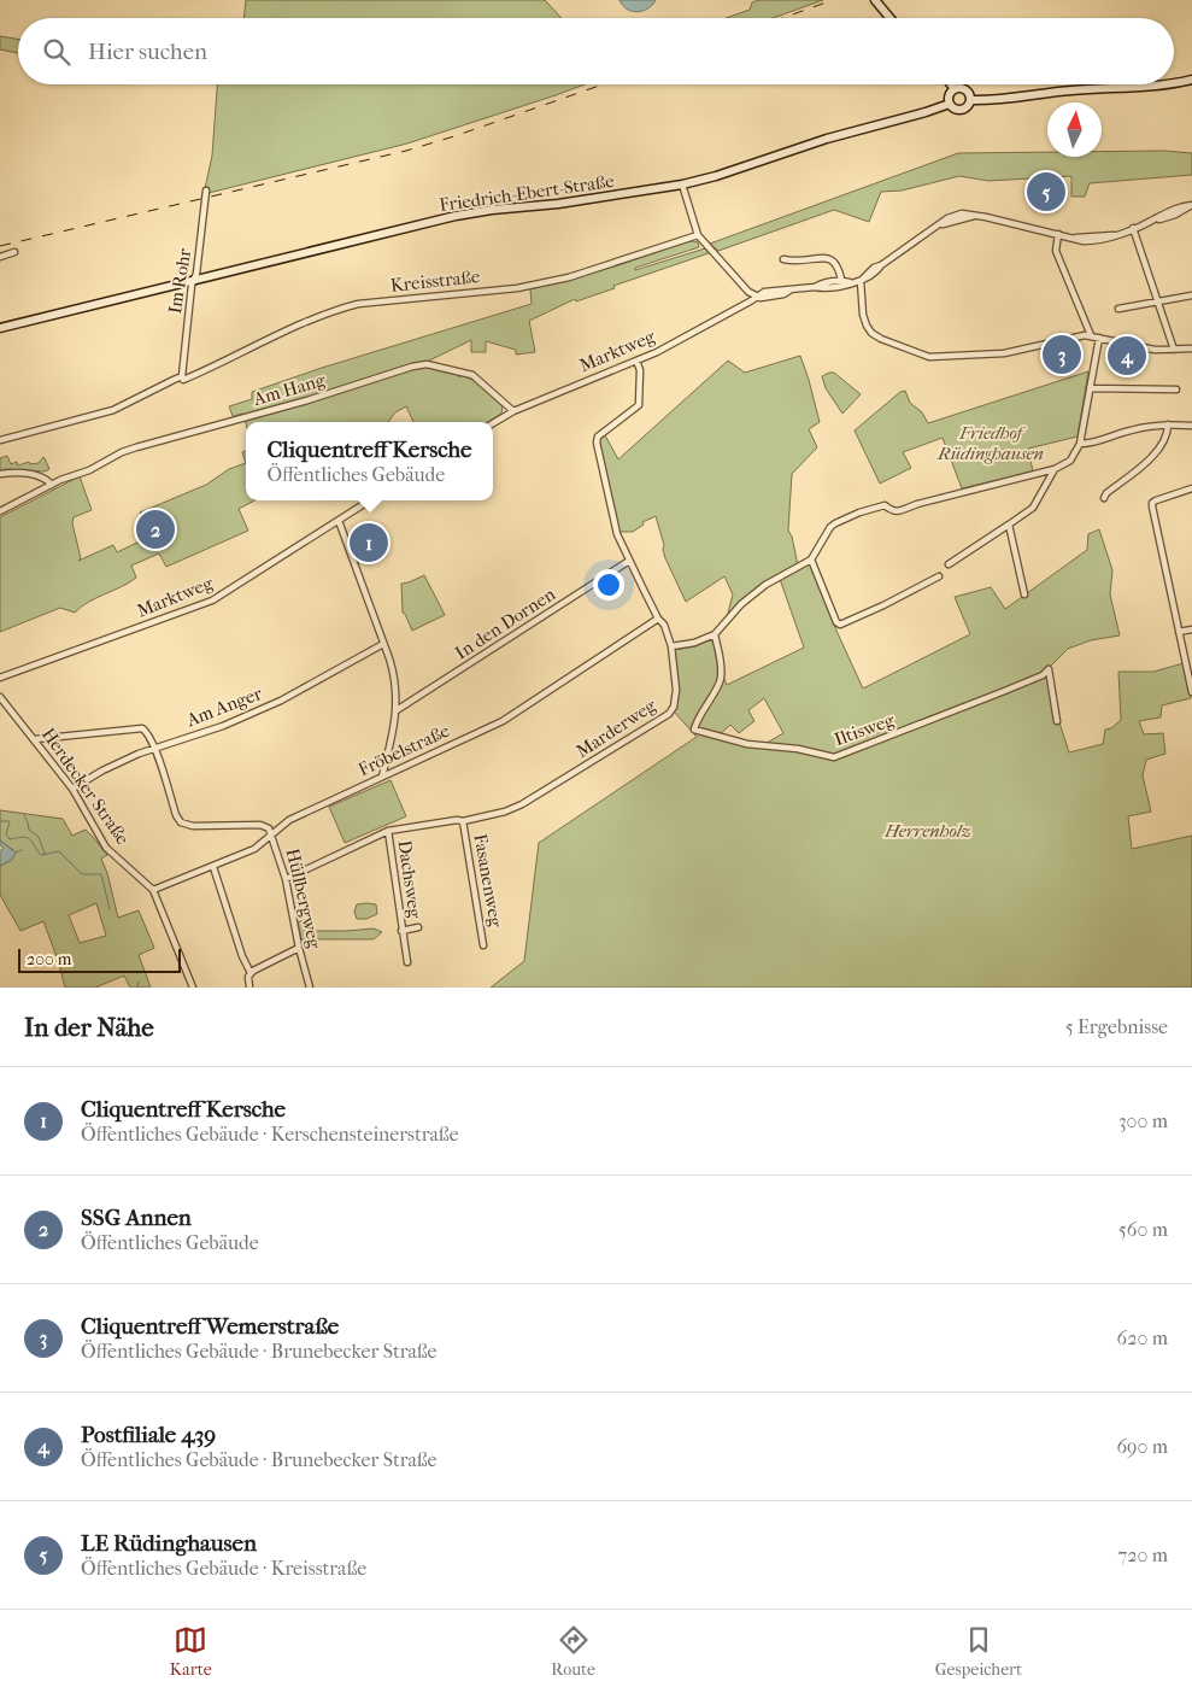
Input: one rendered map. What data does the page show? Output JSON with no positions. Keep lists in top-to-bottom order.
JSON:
{
  "streets": {
    "street": [
      "Friedrich-Ebert-Straße",
      "Im Rohr",
      "Kreisstraße",
      "Marktweg",
      "Am Hang",
      "In den Dornen",
      "Am Anger",
      "Marderweg",
      "Iltisweg",
      "Fröbelstraße",
      "Herdecker Straße",
      "Dachsweg",
      "Fasanenweg",
      "Hüllbergweg"
    ]
  },
  "crossings": [
    ["Friedrich-Ebert-Straße", "Im Rohr"],
    ["Im Rohr", "Kreisstraße"],
    ["Marktweg", "Am Hang"],
    ["Marktweg", "Marderweg"],
    ["In den Dornen", "Marderweg"],
    ["Am Anger", "Herdecker Straße"],
    ["Am Anger", "Hüllbergweg"],
    ["Marderweg", "Fröbelstraße"],
    ["Marderweg", "Dachsweg"],
    ["Marderweg", "Fasanenweg"],
    ["Marderweg", "Hüllbergweg"],
    ["Fröbelstraße", "Herdecker Straße"],
    ["Fröbelstraße", "Hüllbergweg"],
    ["Herdecker Straße", "Hüllbergweg"]
  ],
  "parks": ["Friedhof Rüdinghausen", "Herrenholz"],
  "scale_bar": "200 m",
  "north": "top",
  "page": {
    "search": "Hier suchen",
    "pins": [
      "5",
      "3",
      "4",
      "2",
      "1"
    ],
    "popup": ["Cliquentreff Kersche", "Öffentliches Gebäude"],
    "scale": "200 m",
    "heading": ["In der Nähe", "5 Ergebnisse"],
    "list": [
      {
        "mark": "1",
        "name": "Cliquentreff Kersche",
        "note": "Öffentliches Gebäude · Kerschensteinerstraße",
        "value": "300 m"
      },
      {
        "mark": "2",
        "name": "SSG Annen",
        "note": "Öffentliches Gebäude",
        "value": "560 m"
      },
      {
        "mark": "3",
        "name": "Cliquentreff Wemerstraße",
        "note": "Öffentliches Gebäude · Brunebecker Straße",
        "value": "620 m"
      },
      {
        "mark": "4",
        "name": "Postfiliale 439",
        "note": "Öffentliches Gebäude · Brunebecker Straße",
        "value": "690 m"
      },
      {
        "mark": "5",
        "name": "LE Rüdinghausen",
        "note": "Öffentliches Gebäude · Kreisstraße",
        "value": "720 m"
      }
    ],
    "nav": ["Karte", "Route", "Gespeichert"]
  }
}
